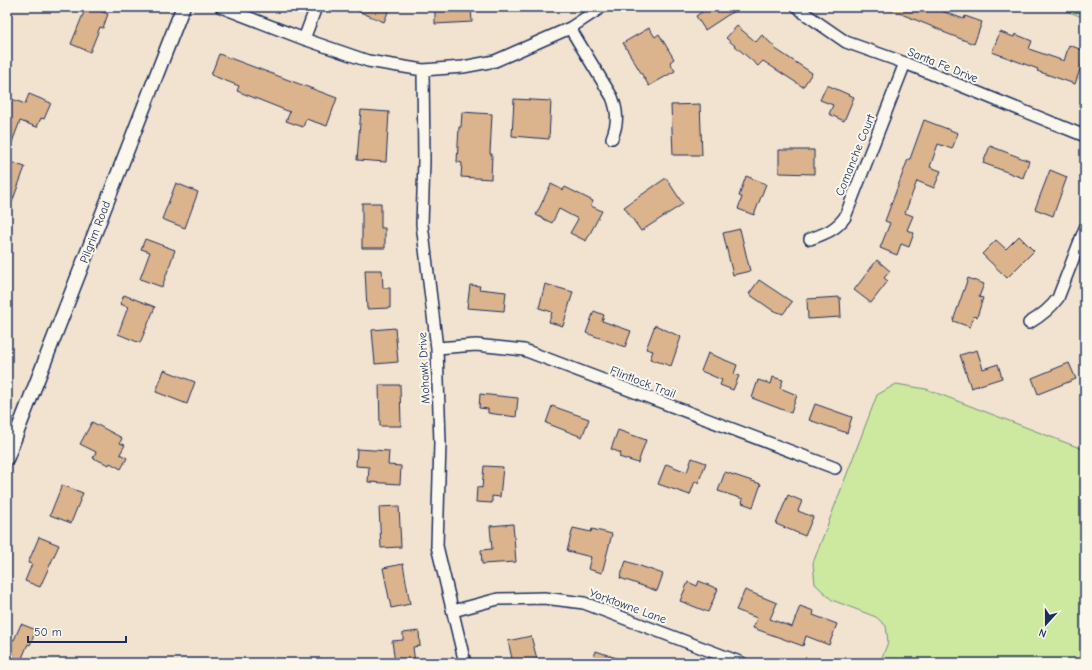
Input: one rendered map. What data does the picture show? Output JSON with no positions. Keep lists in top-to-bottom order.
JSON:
{
  "streets": {
    "street": [
      "Santa Fe Drive",
      "Comanche Court",
      "Pilgrim Road",
      "Mohawk Drive",
      "Flintlock Trail",
      "Yorktowne Lane"
    ]
  },
  "crossings": [
    ["Santa Fe Drive", "Comanche Court"],
    ["Mohawk Drive", "Flintlock Trail"],
    ["Mohawk Drive", "Yorktowne Lane"]
  ],
  "scale_bar": "50 m",
  "north": "bottom"
}
